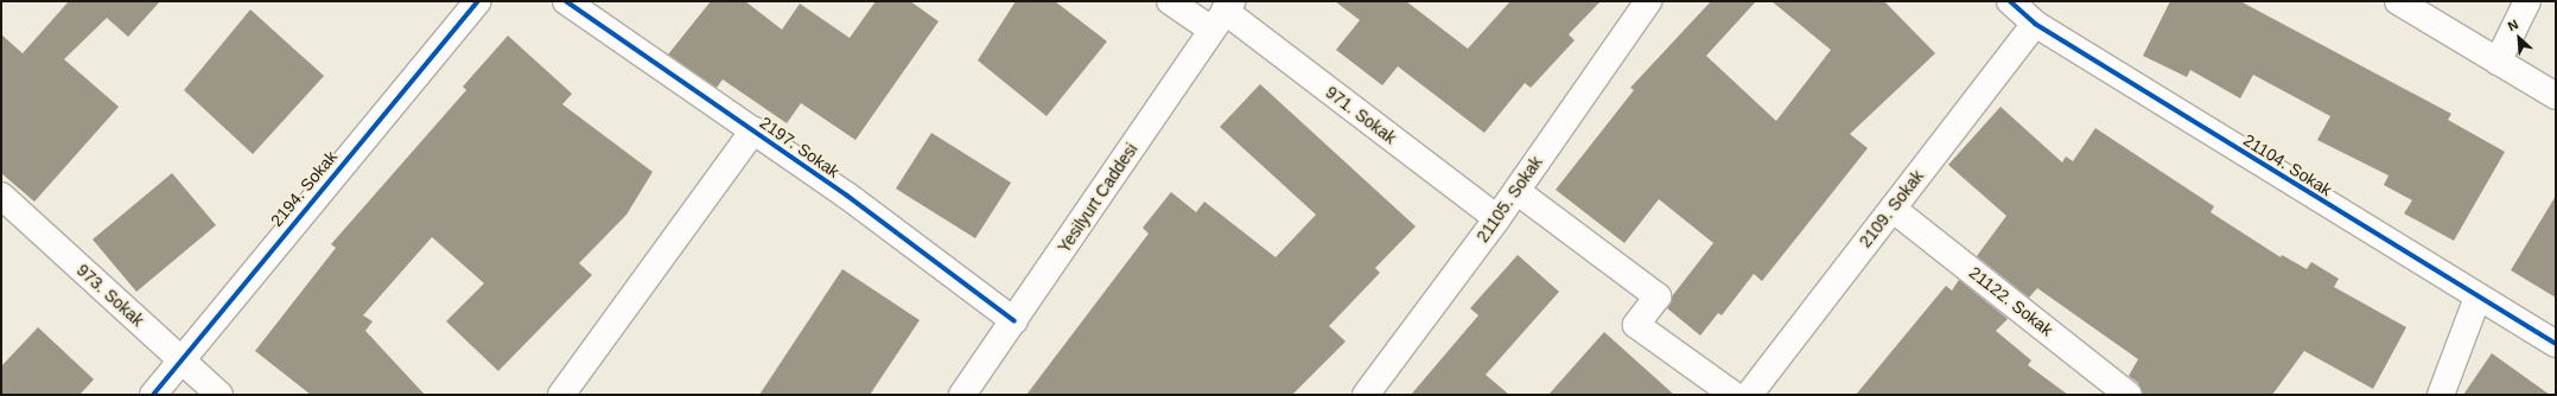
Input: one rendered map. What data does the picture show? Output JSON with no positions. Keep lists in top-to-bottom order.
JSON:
{
  "streets": {
    "street": [
      "971. Sokak",
      "2197. Sokak",
      "21104. Sokak",
      "2194. Sokak",
      "Yesilyurt Caddesi",
      "21105. Sokak",
      "2109. Sokak",
      "973. Sokak",
      "21122. Sokak"
    ]
  },
  "crossings": [
    ["971. Sokak", "Yesilyurt Caddesi"],
    ["971. Sokak", "21105. Sokak"],
    ["2197. Sokak", "Yesilyurt Caddesi"],
    ["21104. Sokak", "2109. Sokak"],
    ["2194. Sokak", "973. Sokak"],
    ["2109. Sokak", "21122. Sokak"]
  ],
  "north": "top left"
}
